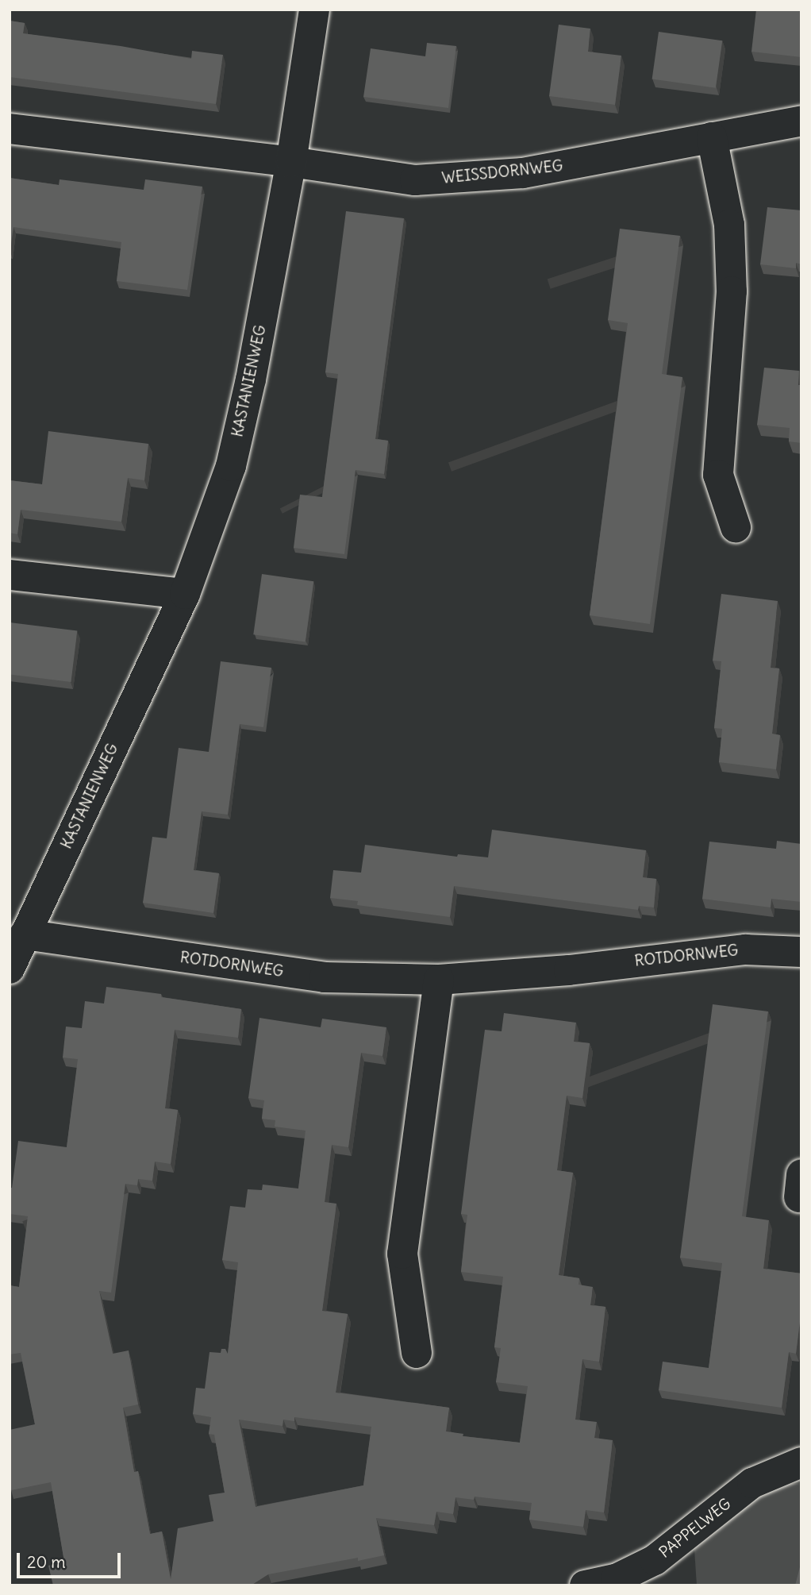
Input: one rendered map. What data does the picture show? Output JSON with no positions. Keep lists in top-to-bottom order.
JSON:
{
  "streets": {
    "street": [
      "WEISSDORNWEG",
      "KASTANIENWEG",
      "ROTDORNWEG",
      "PAPPELWEG"
    ]
  },
  "crossings": [
    ["WEISSDORNWEG", "KASTANIENWEG"],
    ["KASTANIENWEG", "ROTDORNWEG"]
  ],
  "scale_bar": "20 m"
}
